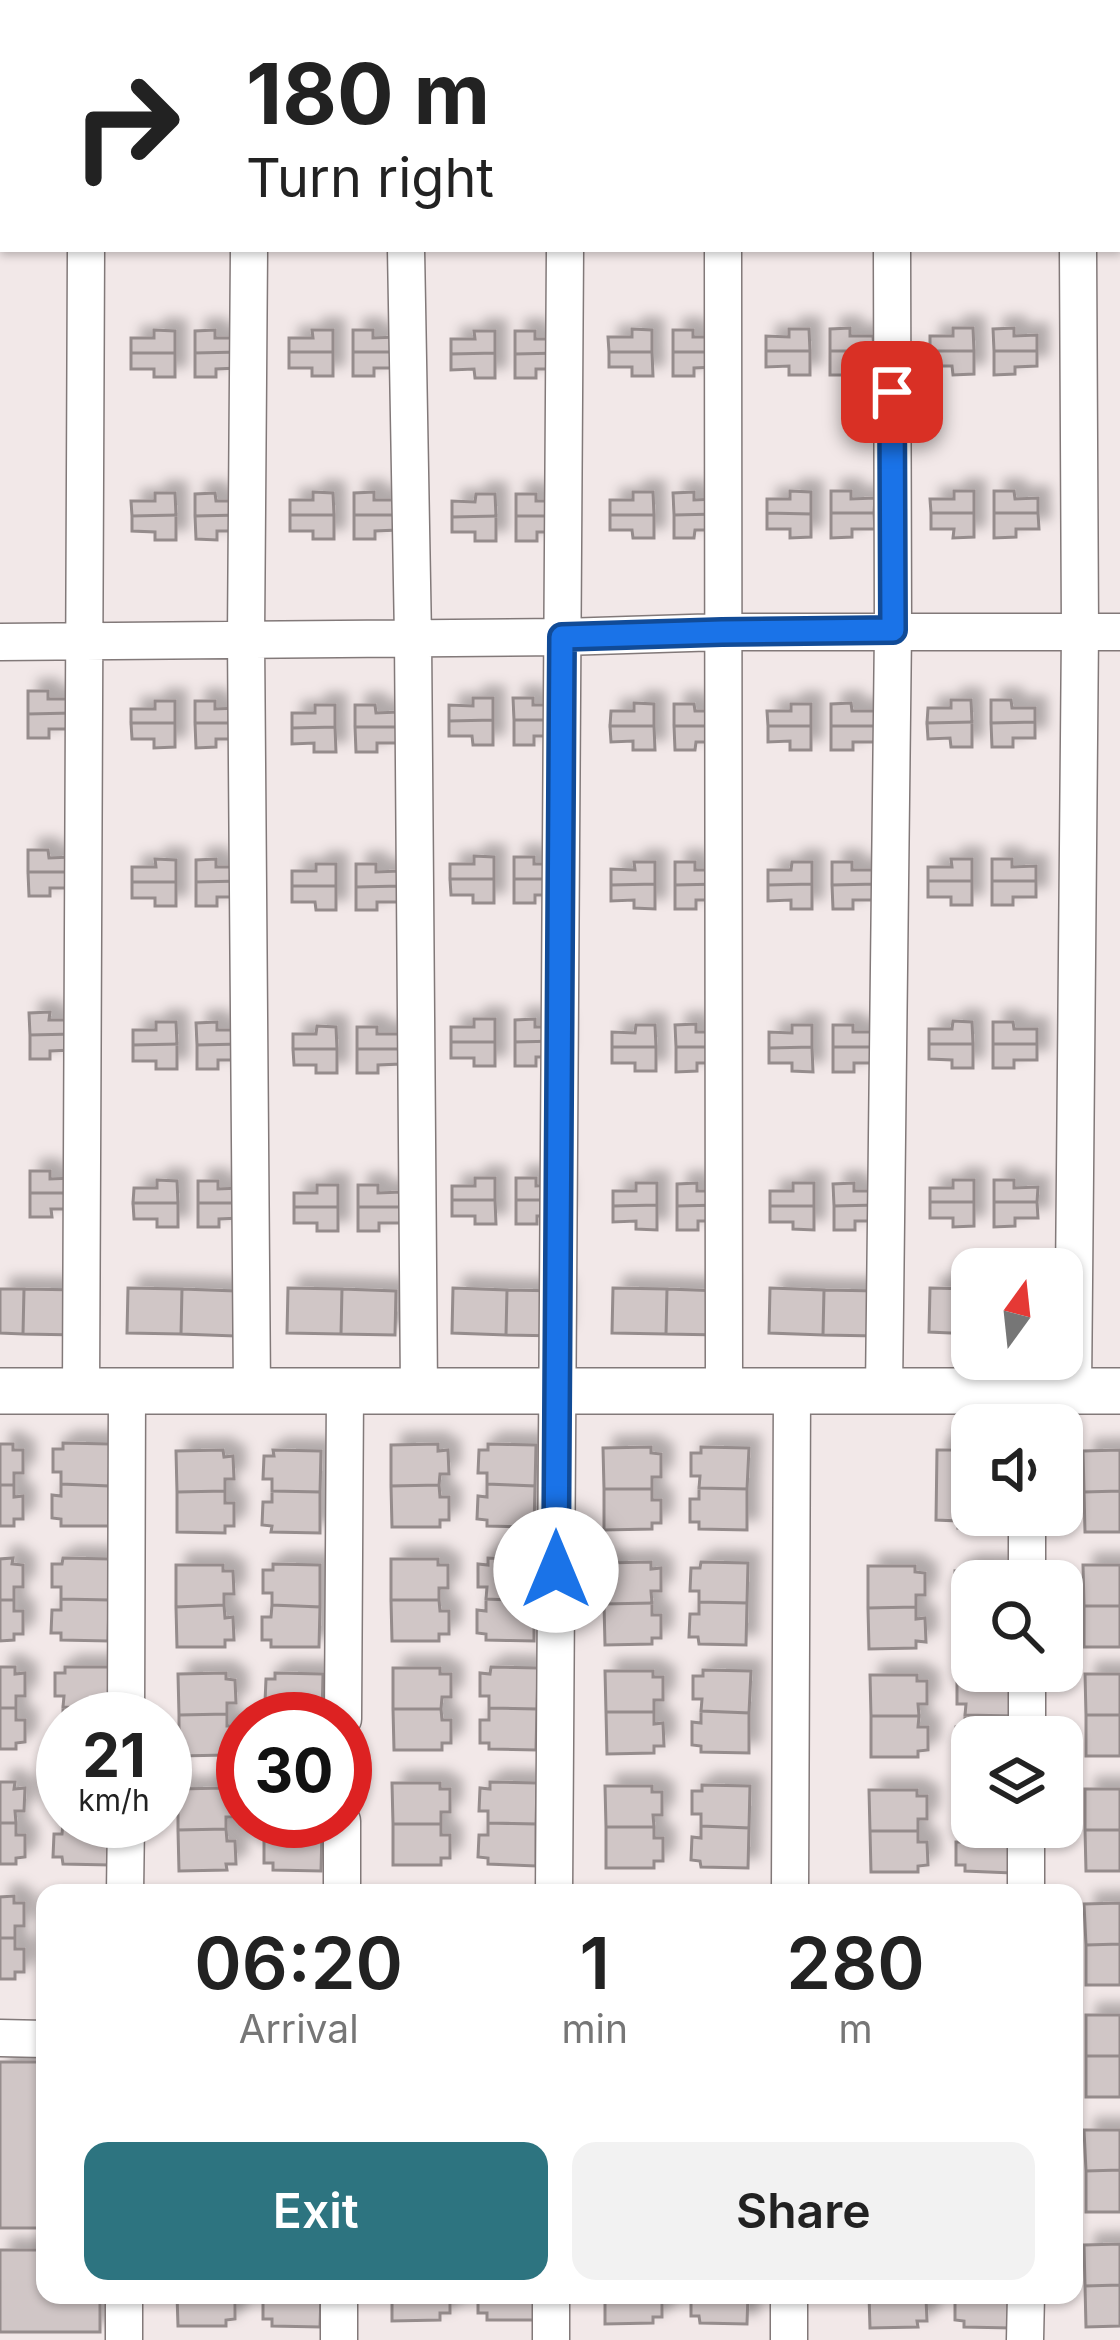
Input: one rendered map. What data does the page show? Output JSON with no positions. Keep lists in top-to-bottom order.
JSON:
{
  "north": "top",
  "page": {
    "turn": ["180 m", "Turn right"],
    "speed": "21 km/h",
    "limit": "30",
    "eta": [
      "06:20",
      "Arrival",
      "1",
      "min",
      "280",
      "m"
    ],
    "buttons": ["Exit", "Share"]
  }
}
